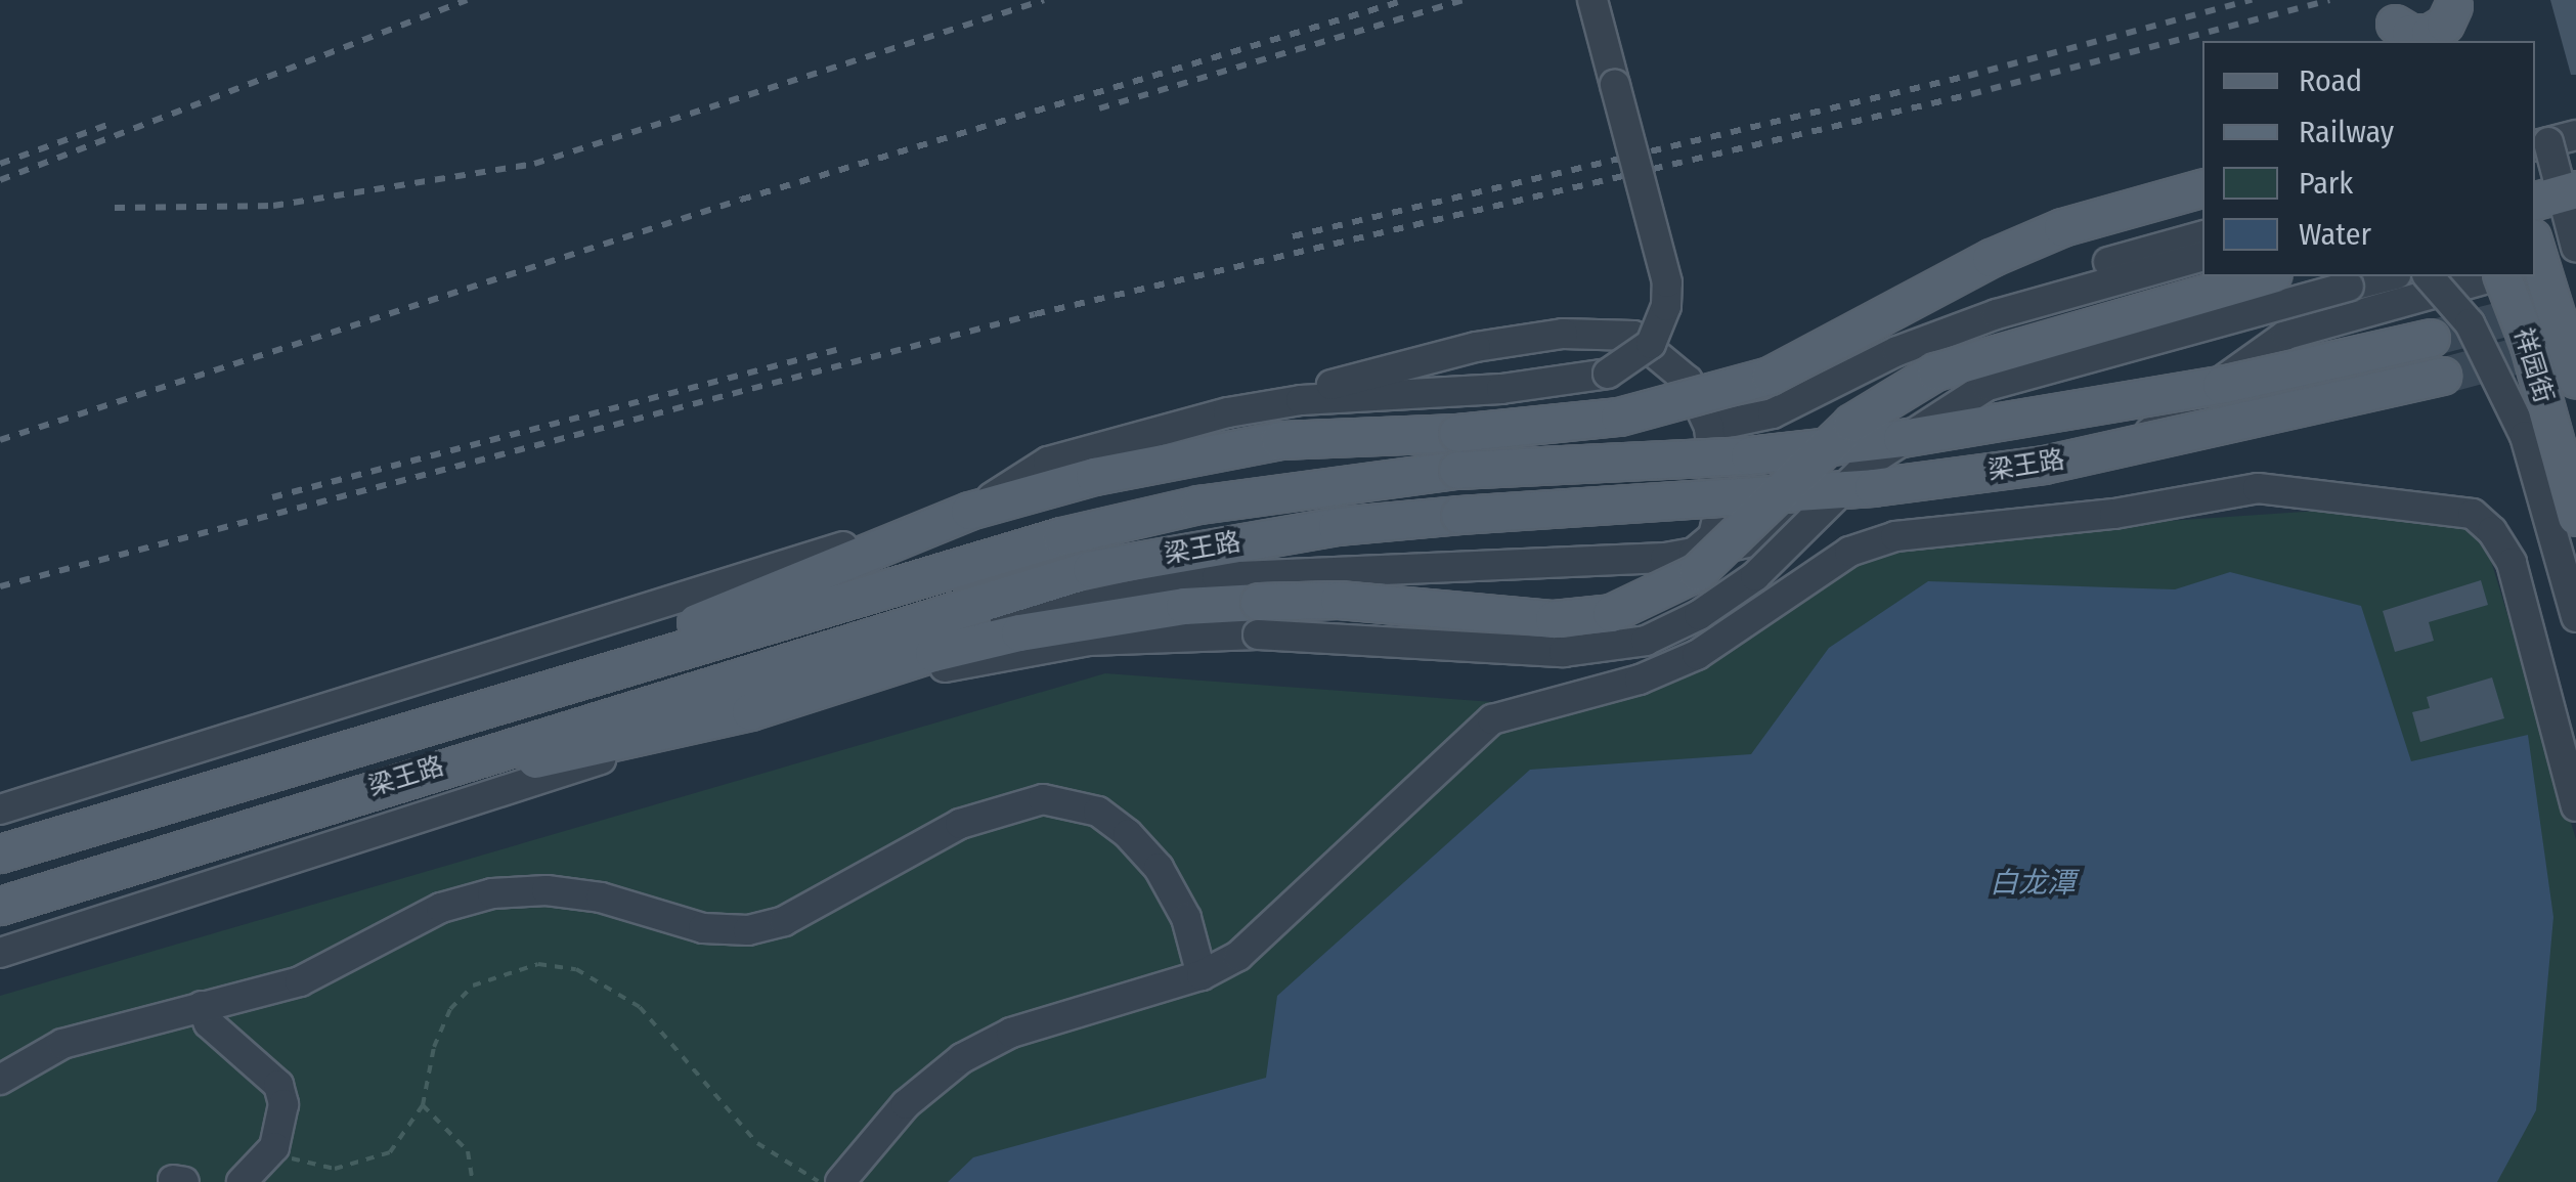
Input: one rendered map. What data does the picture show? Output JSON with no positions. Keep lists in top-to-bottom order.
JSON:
{
  "streets": {
    "main road": ["祥园街", "梁王路"]
  },
  "water": ["白龙潭"],
  "legend": [
    "Road",
    "Railway",
    "Park",
    "Water"
  ]
}
